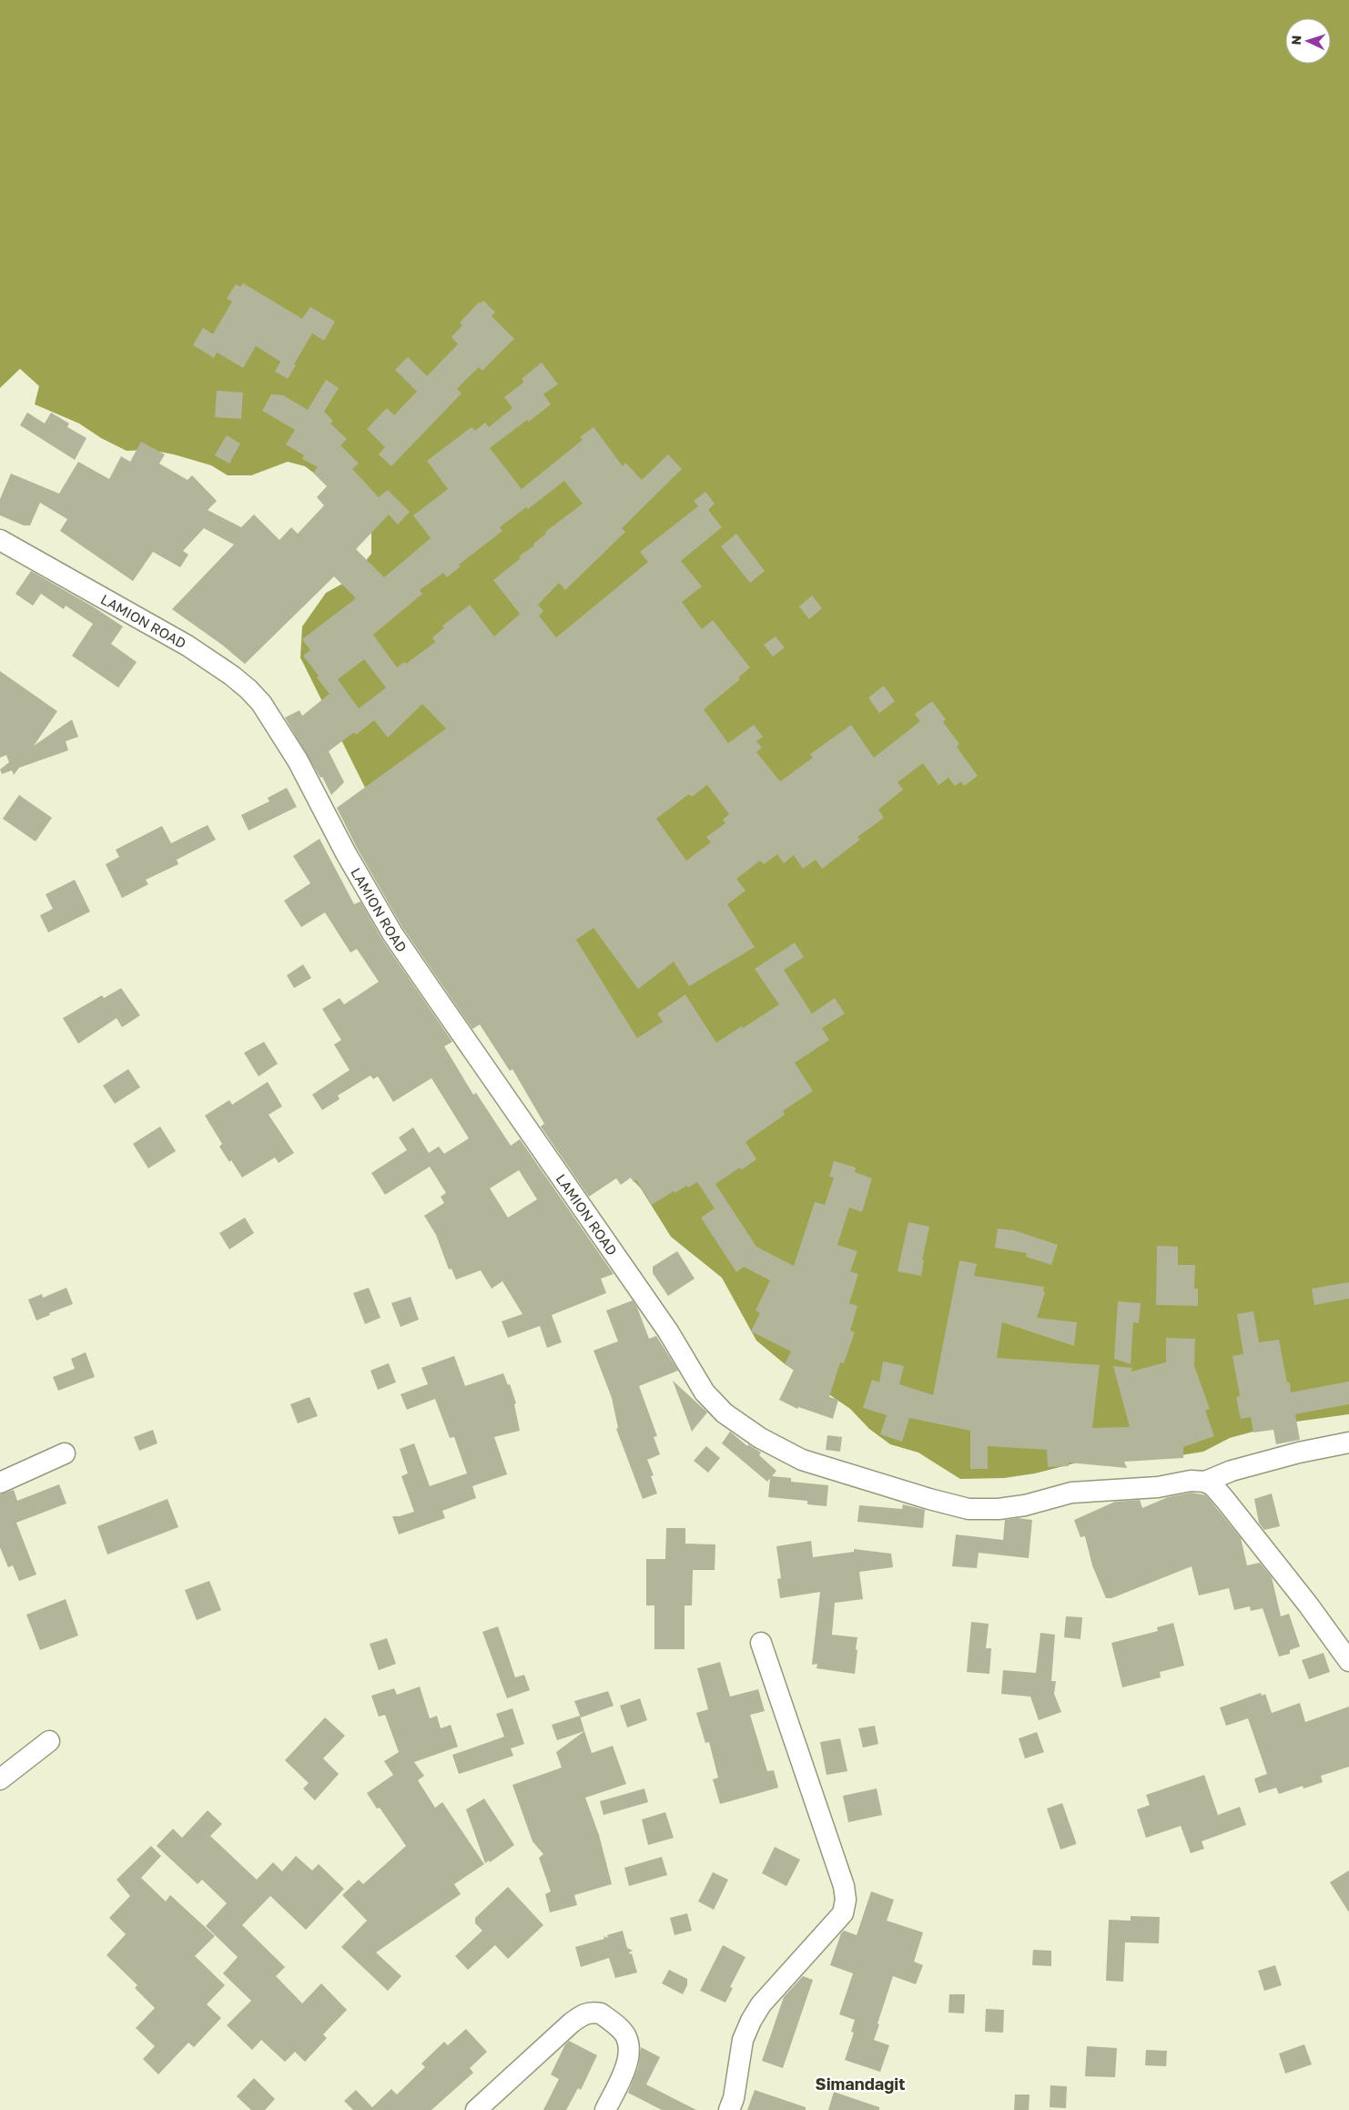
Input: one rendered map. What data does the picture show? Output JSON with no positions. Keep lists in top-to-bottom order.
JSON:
{
  "streets": {
    "street": ["LAMION ROAD"]
  },
  "districts": ["Simandagit"],
  "north": "left"
}
